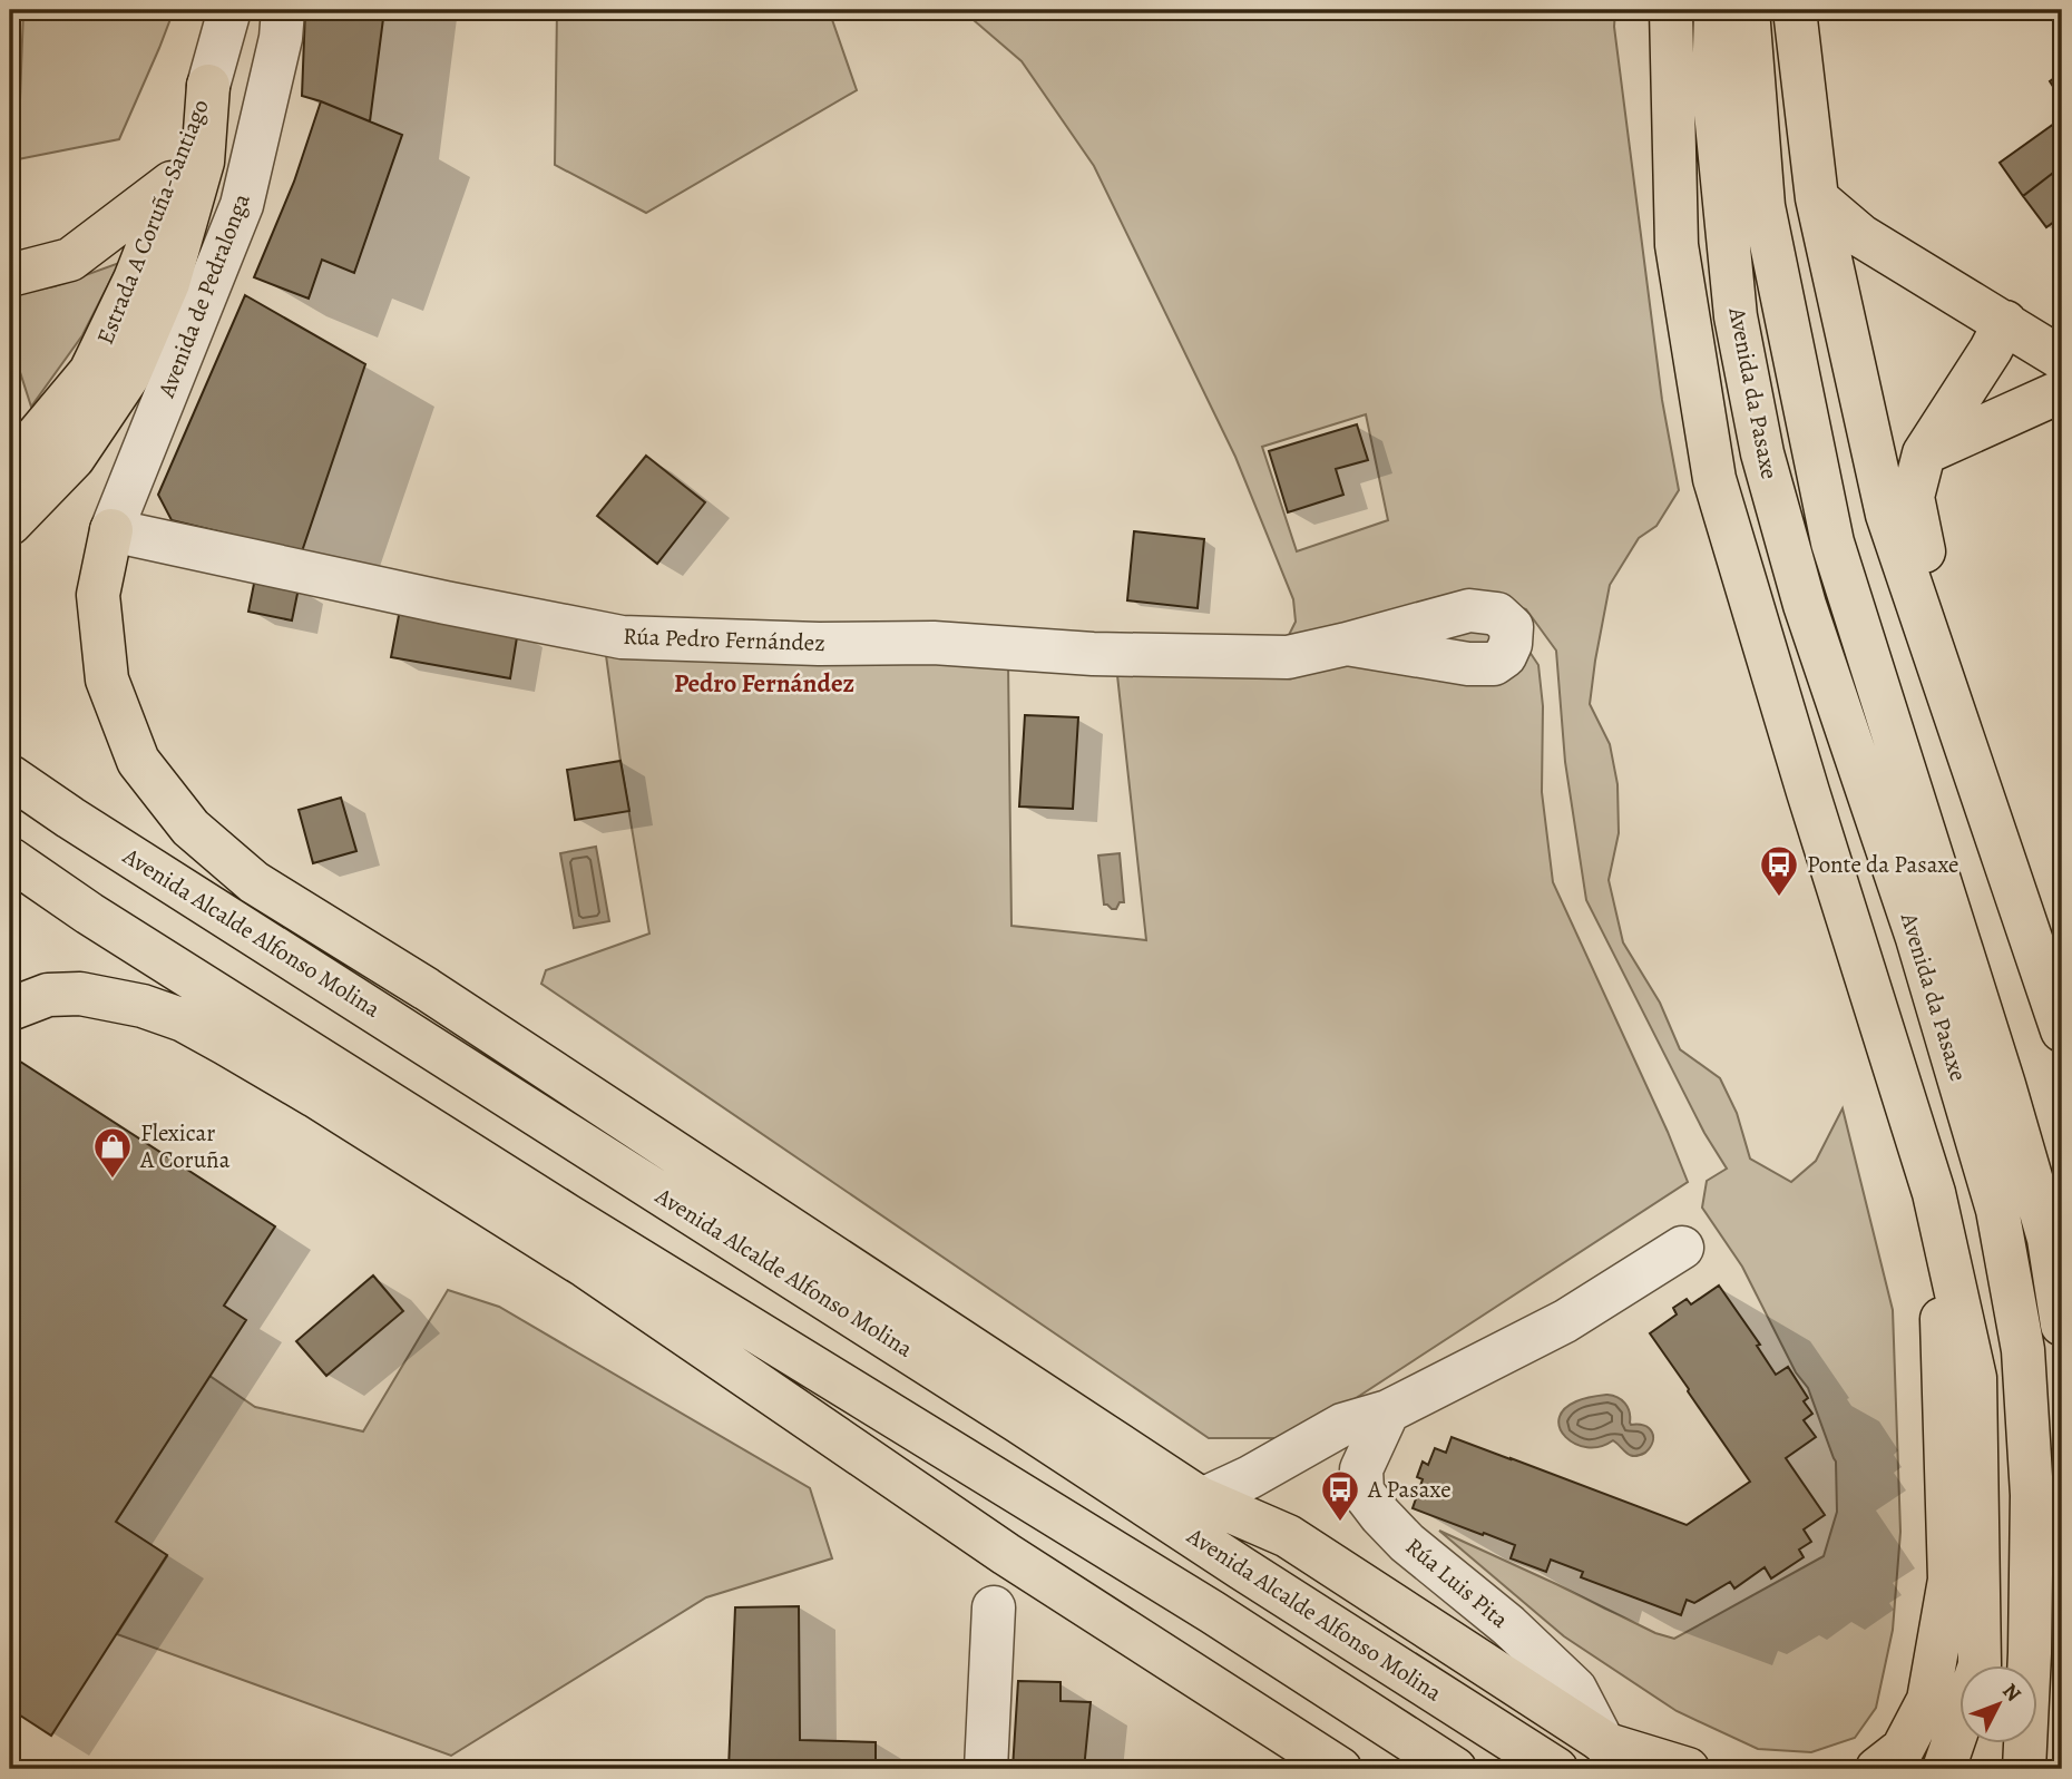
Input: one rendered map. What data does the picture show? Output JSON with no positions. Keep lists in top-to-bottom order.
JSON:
{
  "streets": {
    "main road": [
      "Estrada A Coruña-Santiago",
      "Avenida de Pedralonga",
      "Avenida da Pasaxe",
      "Avenida Alcalde Alfonso Molina"
    ],
    "street": ["Rúa Pedro Fernández", "Rúa Luis Pita"]
  },
  "crossings": [
    ["Estrada A Coruña-Santiago", "Avenida de Pedralonga"],
    ["Avenida de Pedralonga", "Rúa Pedro Fernández"]
  ],
  "districts": ["Pedro Fernández"],
  "places": {
    "bus stop": ["Ponte da Pasaxe", "A Pasaxe"],
    "shop": ["Flexicar A Coruña"]
  },
  "north": "top right"
}
